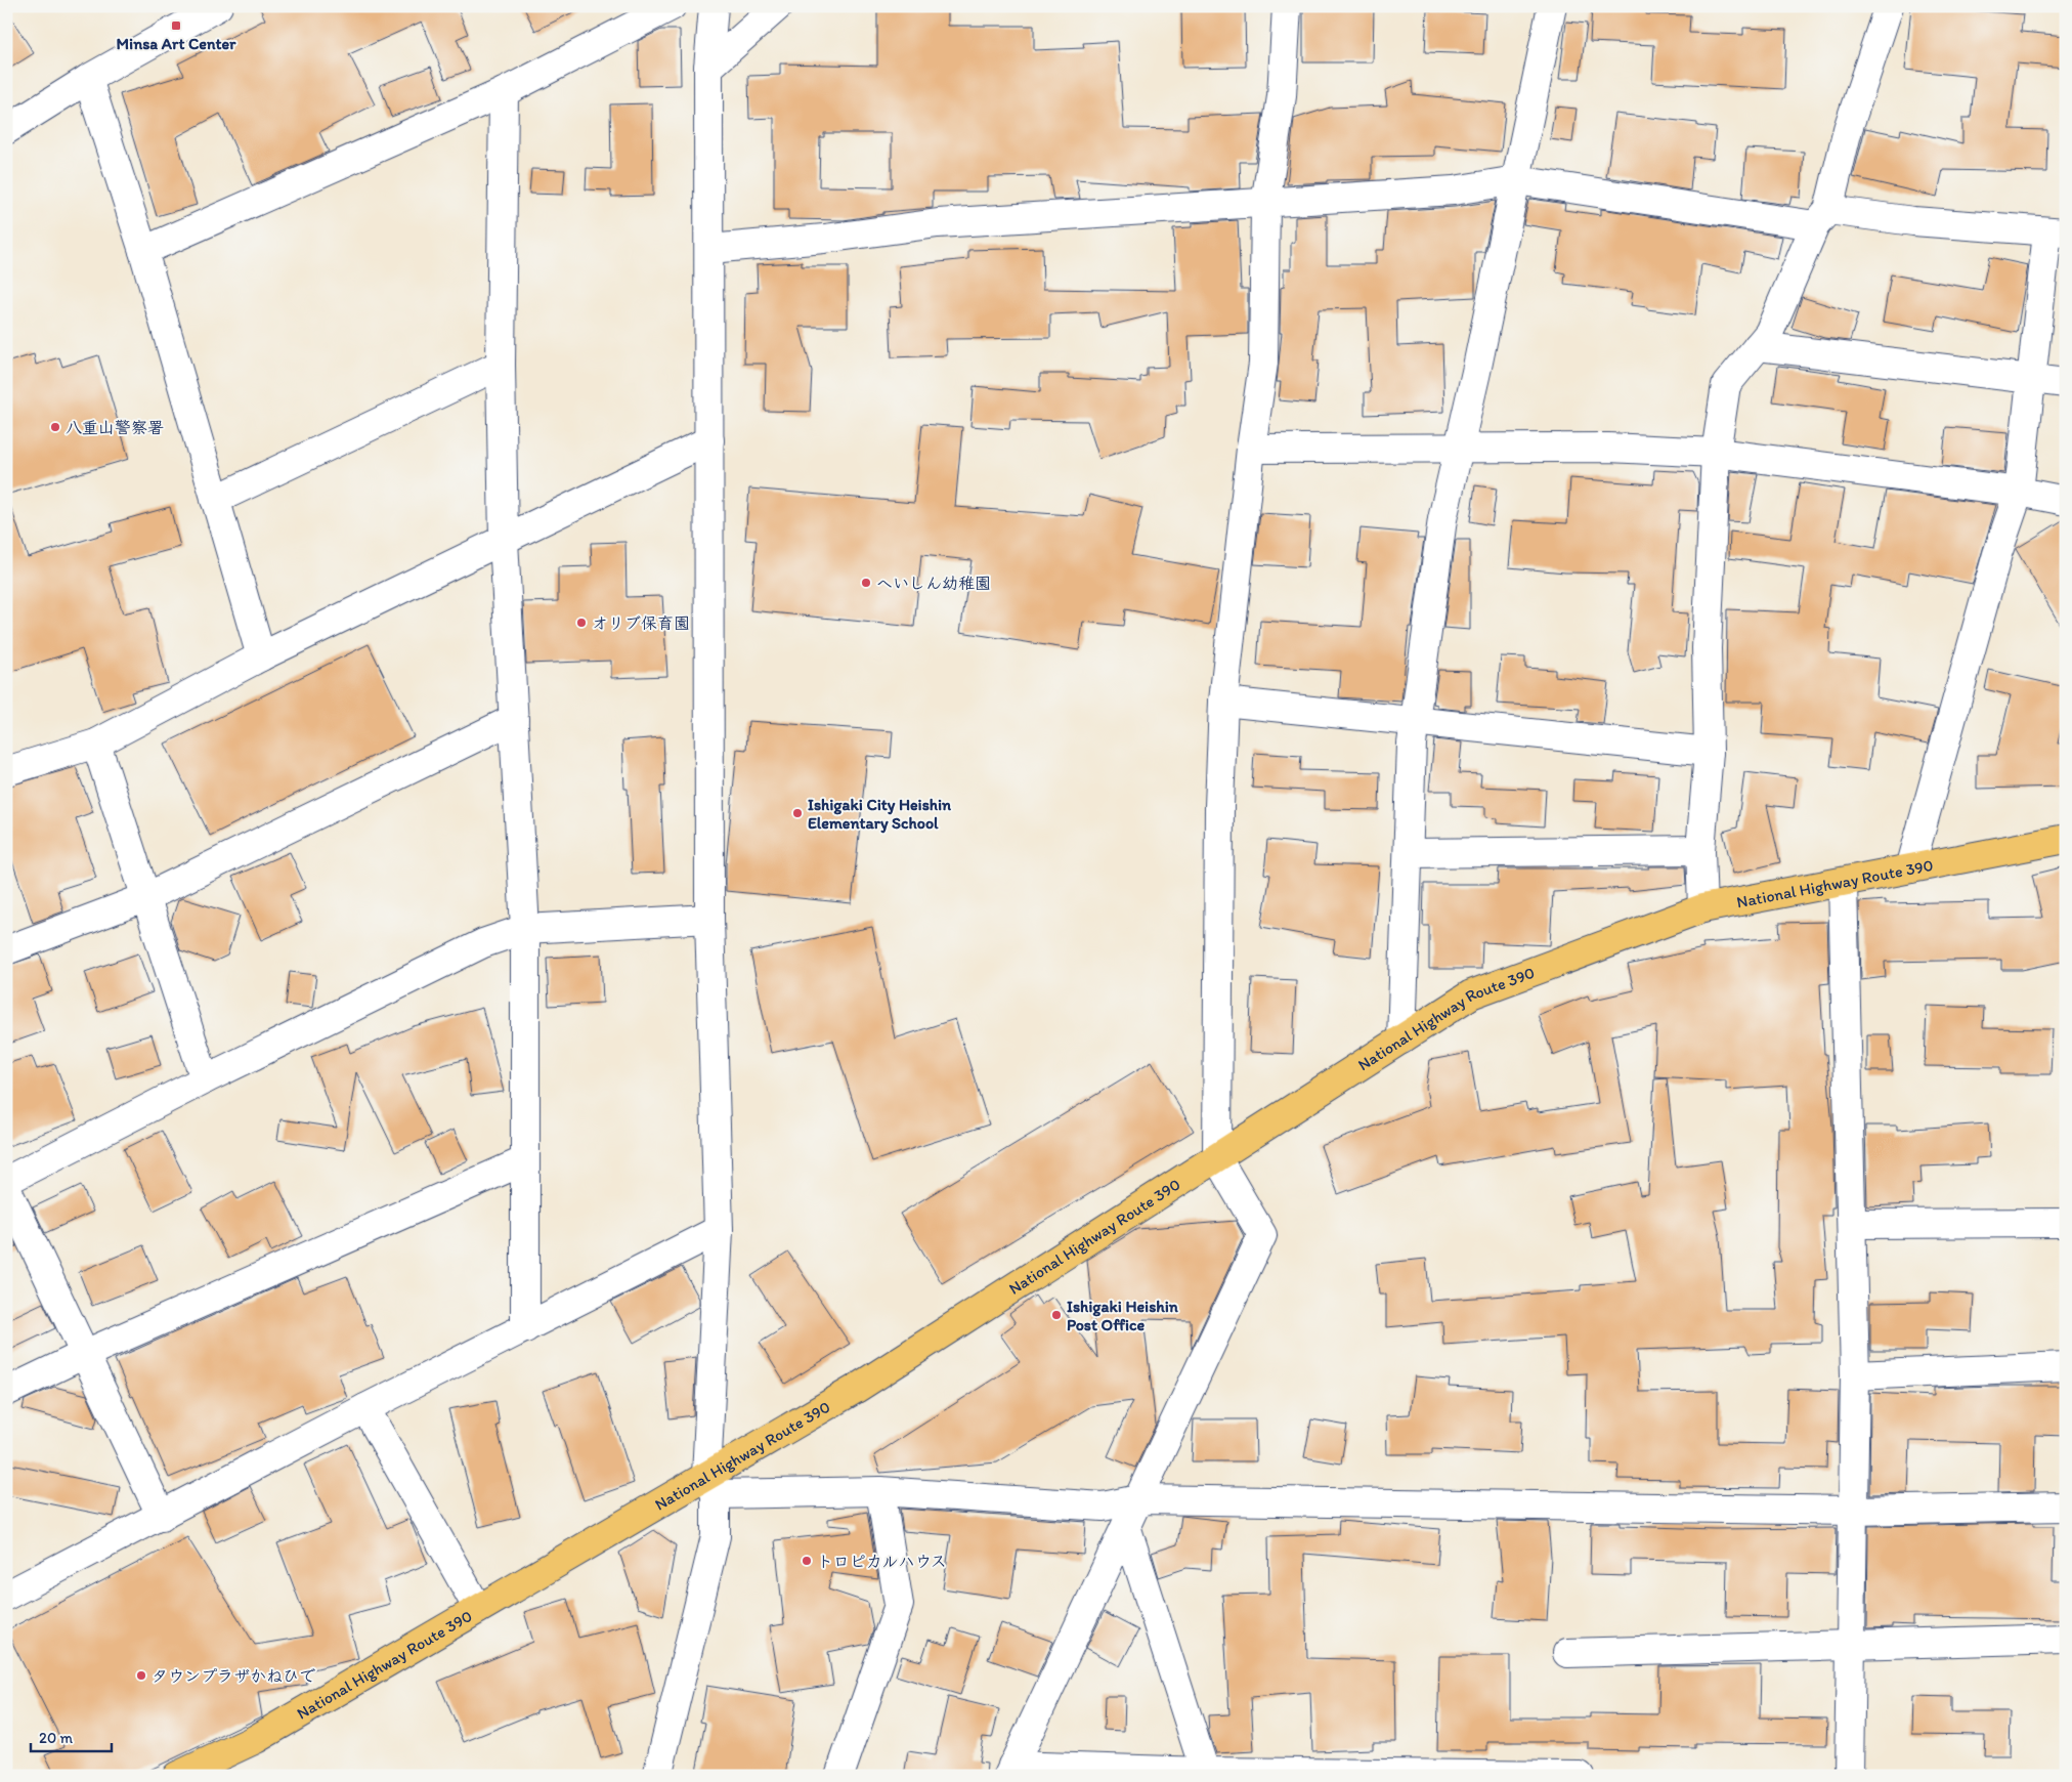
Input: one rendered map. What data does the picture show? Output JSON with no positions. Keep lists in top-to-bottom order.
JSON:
{
  "streets": {
    "highway": ["National Highway Route 390"]
  },
  "places": {
    "transit": ["Minsa Art Center"],
    "other": [
      "八重山警察署",
      "へいしん幼稚園",
      "オリブ保育園",
      "Ishigaki City Heishin Elementary School",
      "Ishigaki Heishin Post Office",
      "トロピカルハウス",
      "タウンプラザかねひで"
    ]
  },
  "scale_bar": "20 m"
}
